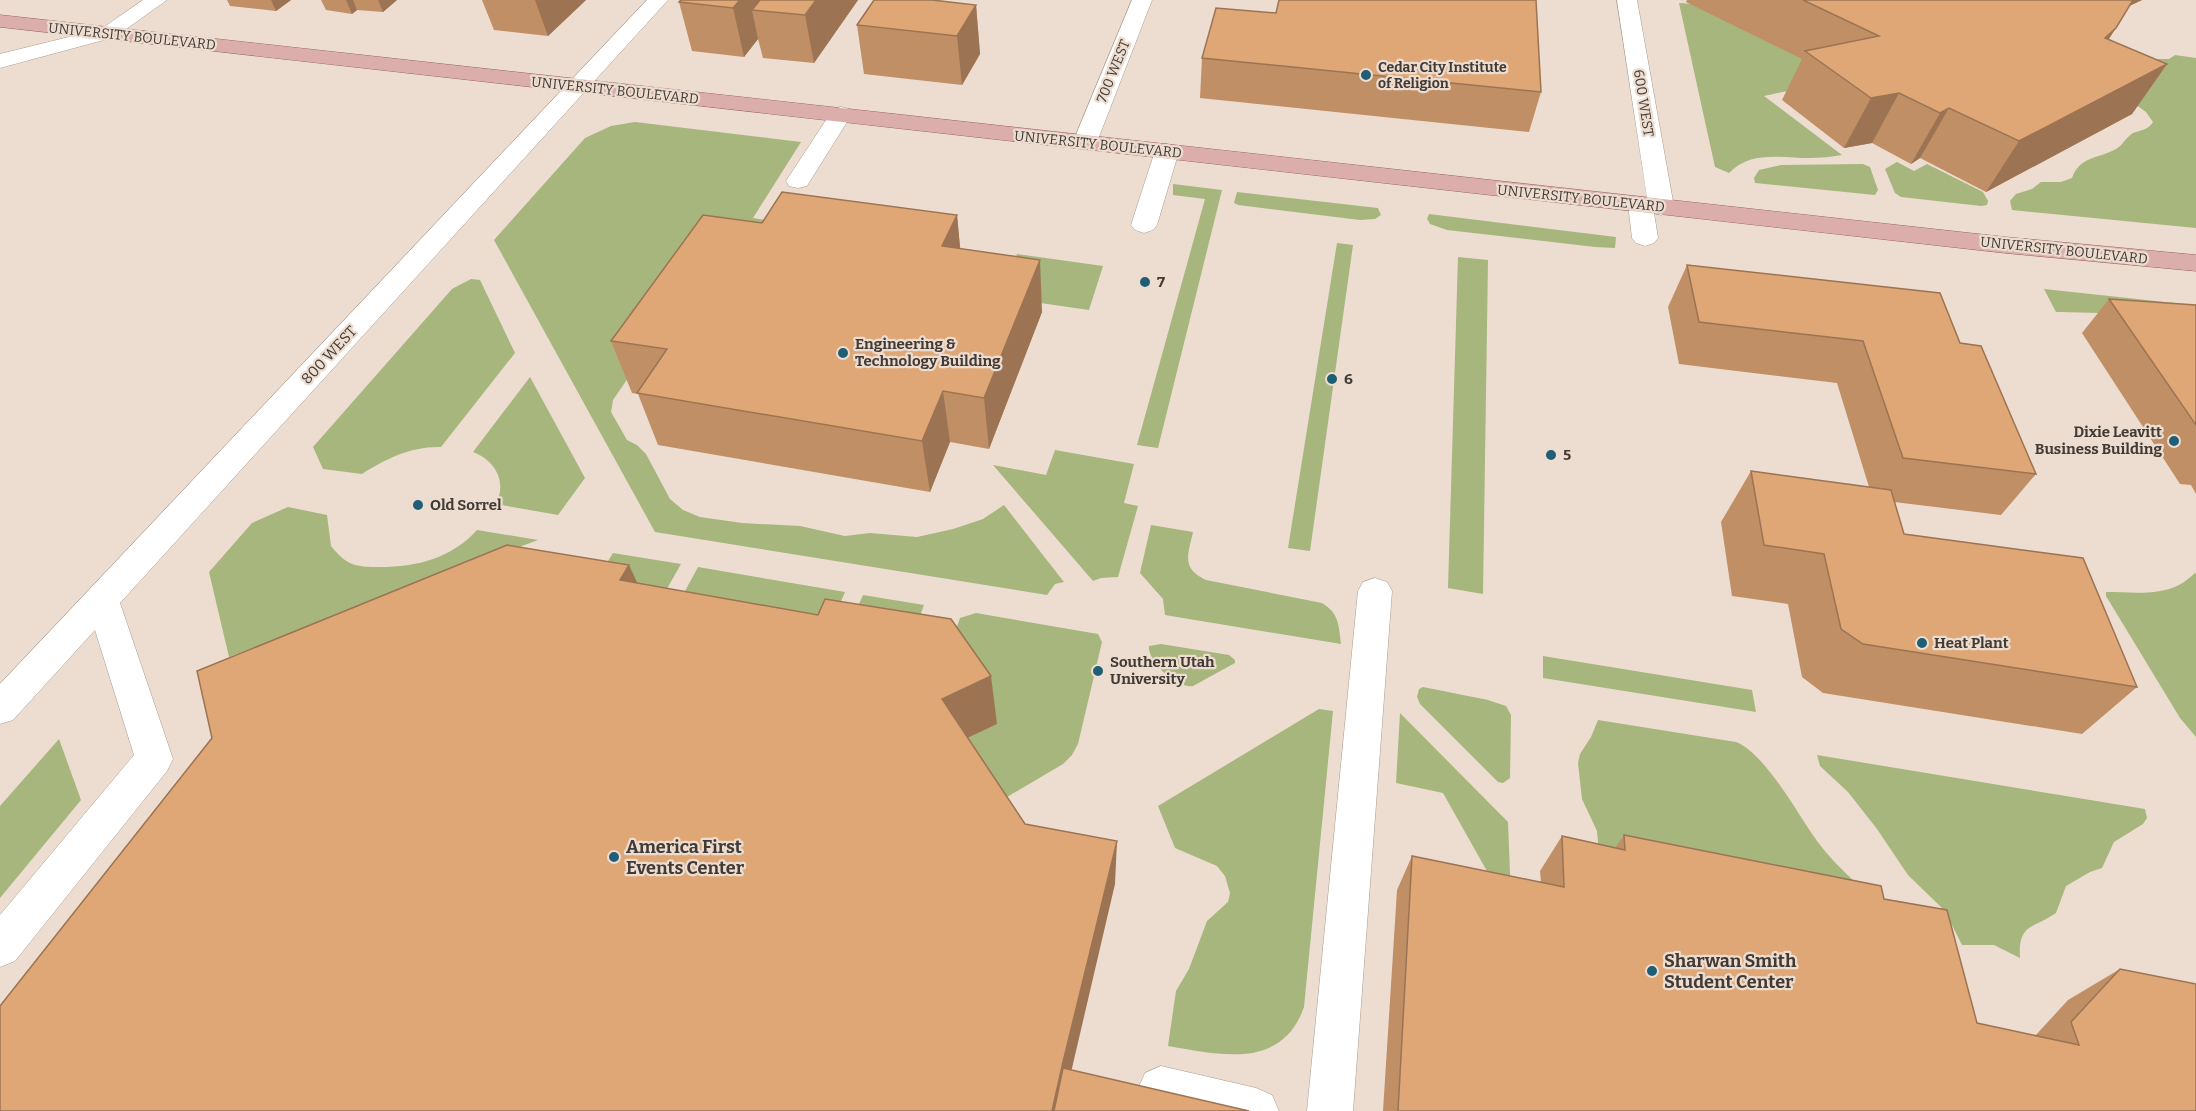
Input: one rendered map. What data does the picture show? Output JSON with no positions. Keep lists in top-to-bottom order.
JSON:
{
  "streets": {
    "main road": ["UNIVERSITY BOULEVARD"],
    "street": ["700 WEST", "600 WEST", "800 WEST"]
  },
  "crossings": [
    ["UNIVERSITY BOULEVARD", "700 WEST"],
    ["UNIVERSITY BOULEVARD", "600 WEST"],
    ["UNIVERSITY BOULEVARD", "800 WEST"]
  ],
  "places": [
    "Cedar City Institute of Religion",
    "7",
    "Engineering & Technology Building",
    "6",
    "Dixie Leavitt Business Building",
    "5",
    "Old Sorrel",
    "Heat Plant",
    "Southern Utah University",
    "America First Events Center",
    "Sharwan Smith Student Center"
  ]
}
